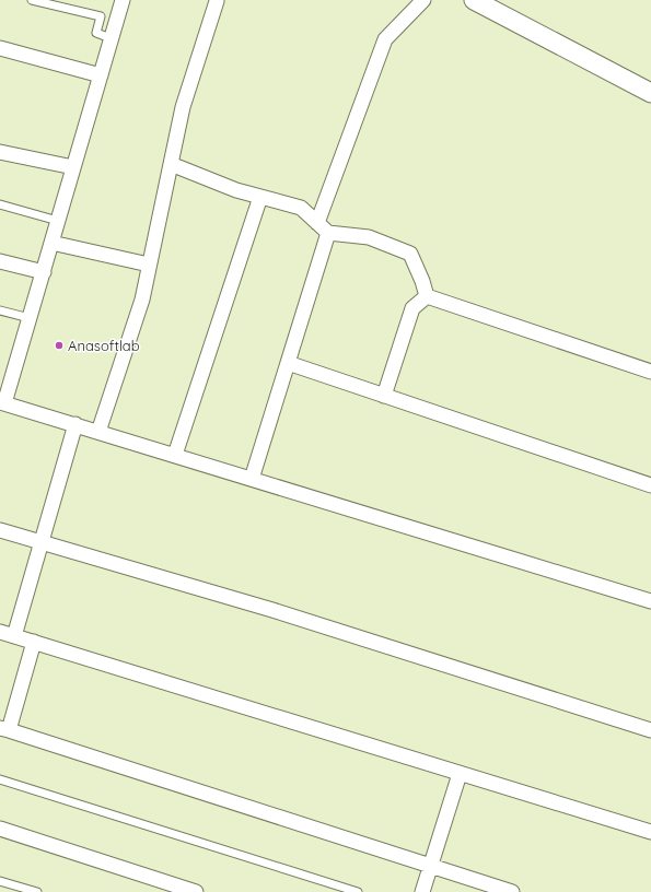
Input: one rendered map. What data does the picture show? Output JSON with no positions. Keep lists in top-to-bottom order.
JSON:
{
  "places": ["Anasoftlab"]
}
